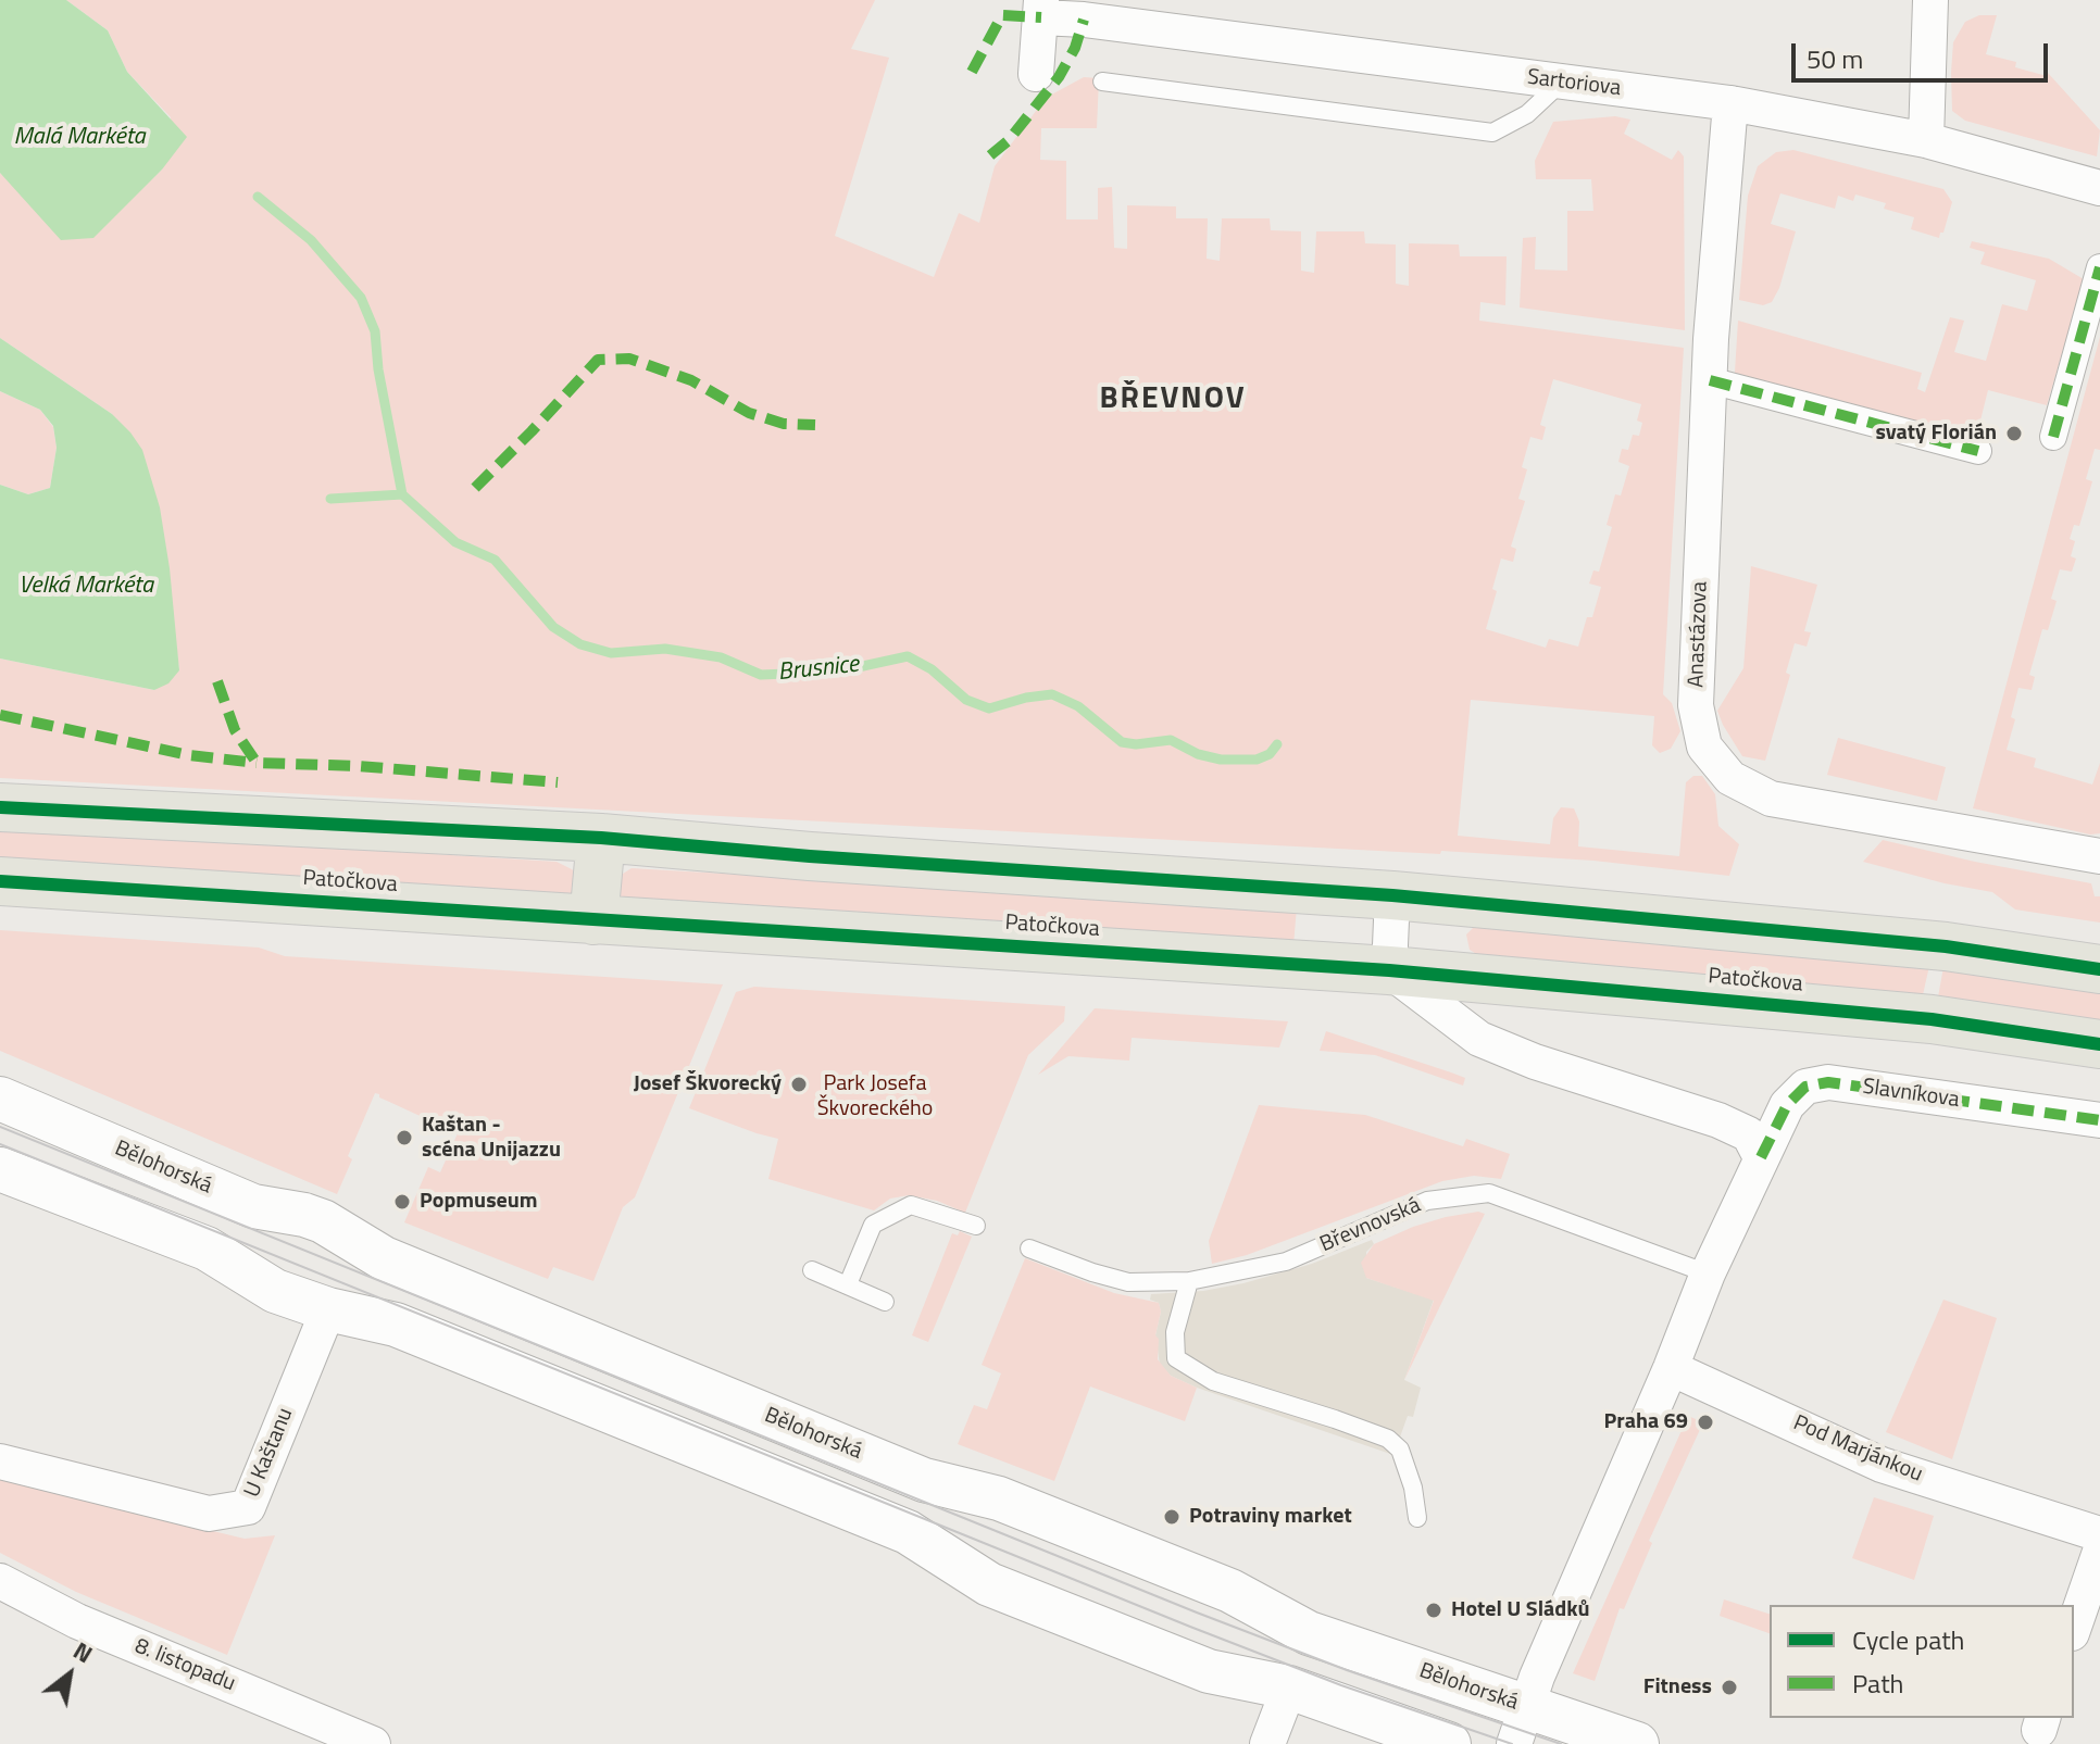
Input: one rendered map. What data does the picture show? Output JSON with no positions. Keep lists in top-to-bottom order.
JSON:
{
  "streets": {
    "main road": ["Patočkova"],
    "street": [
      "Sartoriova",
      "Anastázova",
      "Slavníkova",
      "Bělohorská",
      "Pod Marjánkou",
      "U Kaštanu",
      "8. listopadu"
    ],
    "lane": ["Břevnovská"]
  },
  "crossings": [
    ["Sartoriova", "Anastázova"]
  ],
  "districts": ["BŘEVNOV"],
  "water": ["Malá Markéta", "Velká Markéta", "Brusnice"],
  "parks": ["Park Josefa Škvoreckého"],
  "places": [
    "svatý Florián",
    "Josef Škvorecký",
    "Kaštan - scéna Unijazzu",
    "Popmuseum",
    "Praha 69",
    "Potraviny market",
    "Hotel U Sládků",
    "Fitness"
  ],
  "legend": ["Cycle path", "Path"],
  "scale_bar": "50 m",
  "north": "top right"
}
